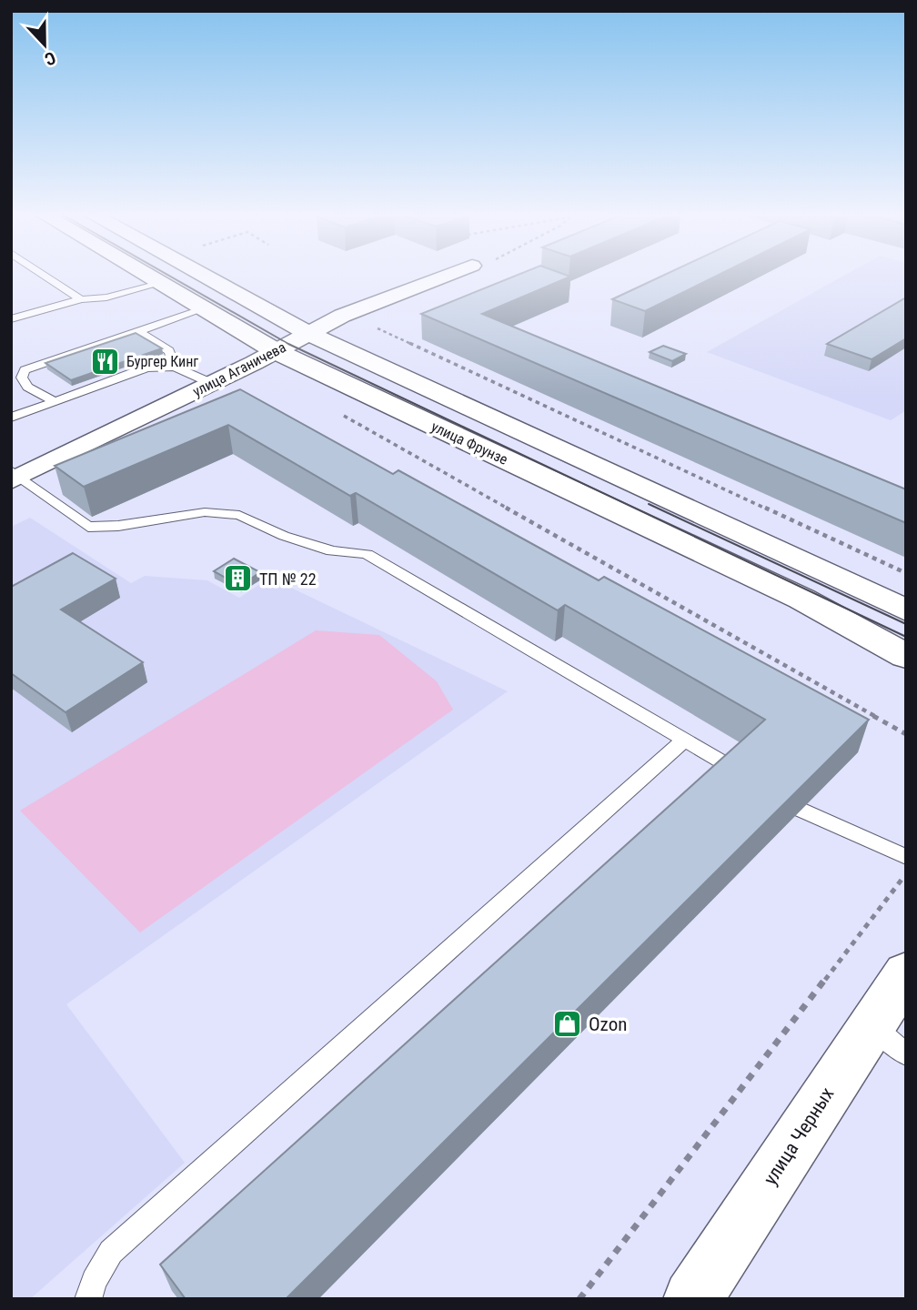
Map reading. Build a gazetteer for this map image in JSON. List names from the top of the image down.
{
  "streets": {
    "main road": ["улица Фрунзе", "улица Черных"],
    "street": ["улица Аганичева"]
  },
  "crossings": [
    ["улица Аганичева", "улица Фрунзе"]
  ],
  "places": {
    "restaurant": ["Бургер Кинг"],
    "building": ["ТП № 22"],
    "shop": ["Ozon"]
  },
  "north": "bottom"
}
